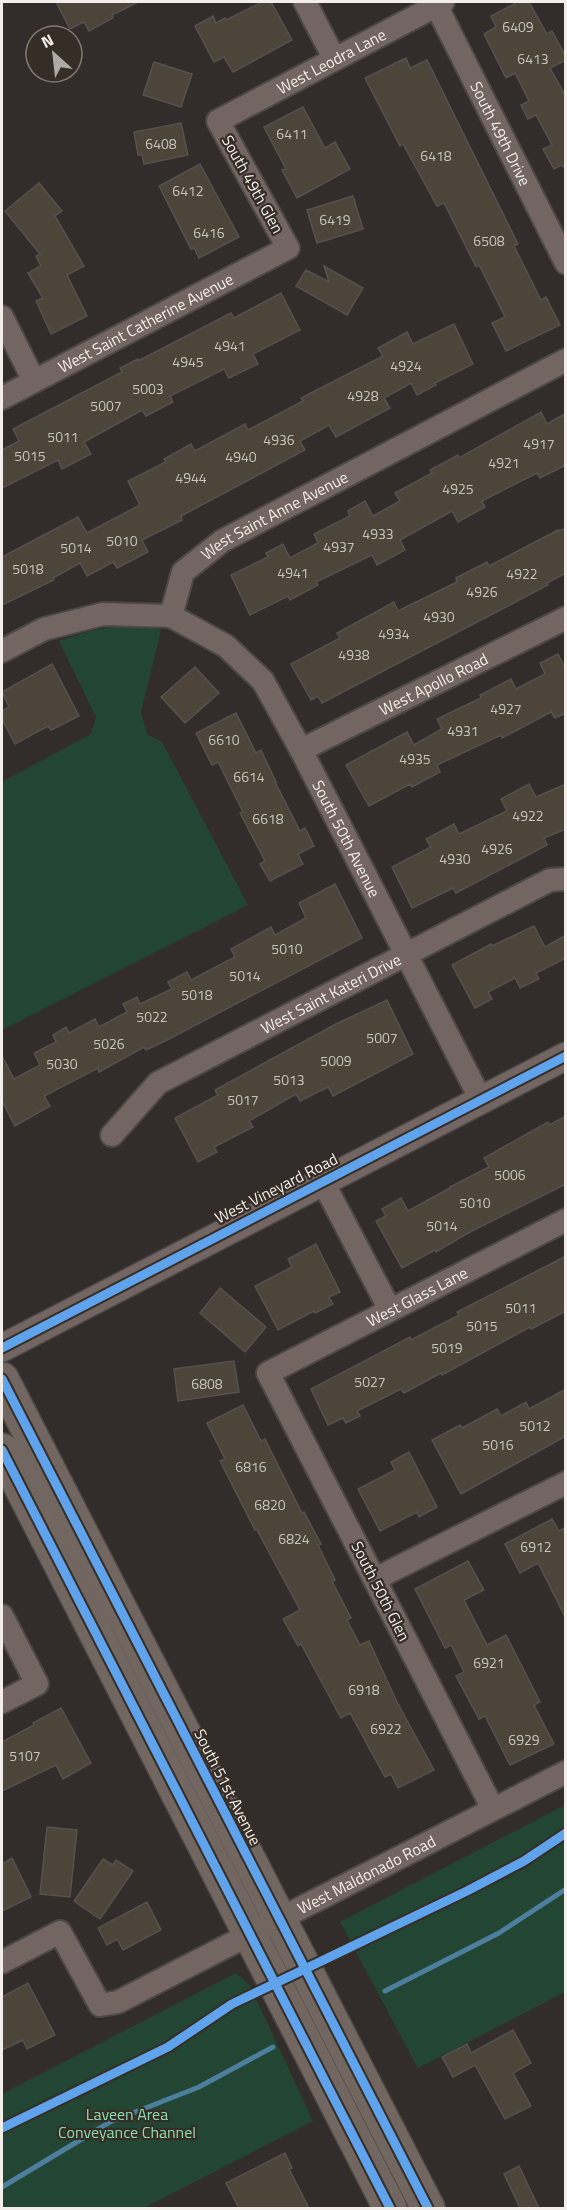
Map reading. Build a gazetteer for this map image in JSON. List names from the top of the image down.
{
  "streets": {
    "main road": ["South 51st Avenue"],
    "street": [
      "West Leodra Lane",
      "South 49th Drive",
      "South 49th Glen",
      "West Saint Catherine Avenue",
      "West Saint Anne Avenue",
      "West Apollo Road",
      "South 50th Avenue",
      "West Saint Kateri Drive",
      "West Vineyard Road",
      "West Glass Lane",
      "South 50th Glen",
      "West Maldonado Road"
    ]
  },
  "crossings": [
    ["West Leodra Lane", "South 49th Drive"],
    ["West Leodra Lane", "South 49th Glen"],
    ["South 49th Glen", "West Saint Catherine Avenue"],
    ["West Saint Anne Avenue", "South 50th Avenue"],
    ["West Apollo Road", "South 50th Avenue"],
    ["South 50th Avenue", "West Saint Kateri Drive"],
    ["South 50th Avenue", "West Vineyard Road"],
    ["West Glass Lane", "South 50th Glen"],
    ["South 50th Glen", "West Maldonado Road"],
    ["South 51st Avenue", "West Maldonado Road"]
  ],
  "parks": ["Laveen Area Conveyance Channel"],
  "house_numbers": [
    "6409",
    "6413",
    "6411",
    "6408",
    "6418",
    "6412",
    "6419",
    "6416",
    "6508",
    "4941",
    "4945",
    "4924",
    "5003",
    "4928",
    "5007",
    "5011",
    "4936",
    "4917",
    "5015",
    "4940",
    "4921",
    "4944",
    "4925",
    "4933",
    "5010",
    "4937",
    "5014",
    "5018",
    "4941",
    "4922",
    "4926",
    "4930",
    "4934",
    "4938",
    "4927",
    "4931",
    "6610",
    "4935",
    "6614",
    "4922",
    "6618",
    "4926",
    "4930",
    "5010",
    "5014",
    "5018",
    "5022",
    "5007",
    "5026",
    "5009",
    "5030",
    "5013",
    "5017",
    "5006",
    "5010",
    "5014",
    "5011",
    "5015",
    "5019",
    "5027",
    "6808",
    "5012",
    "5016",
    "6816",
    "6820",
    "6824",
    "6912",
    "6921",
    "6918",
    "6922",
    "6929",
    "5107"
  ],
  "north": "top left"
}
